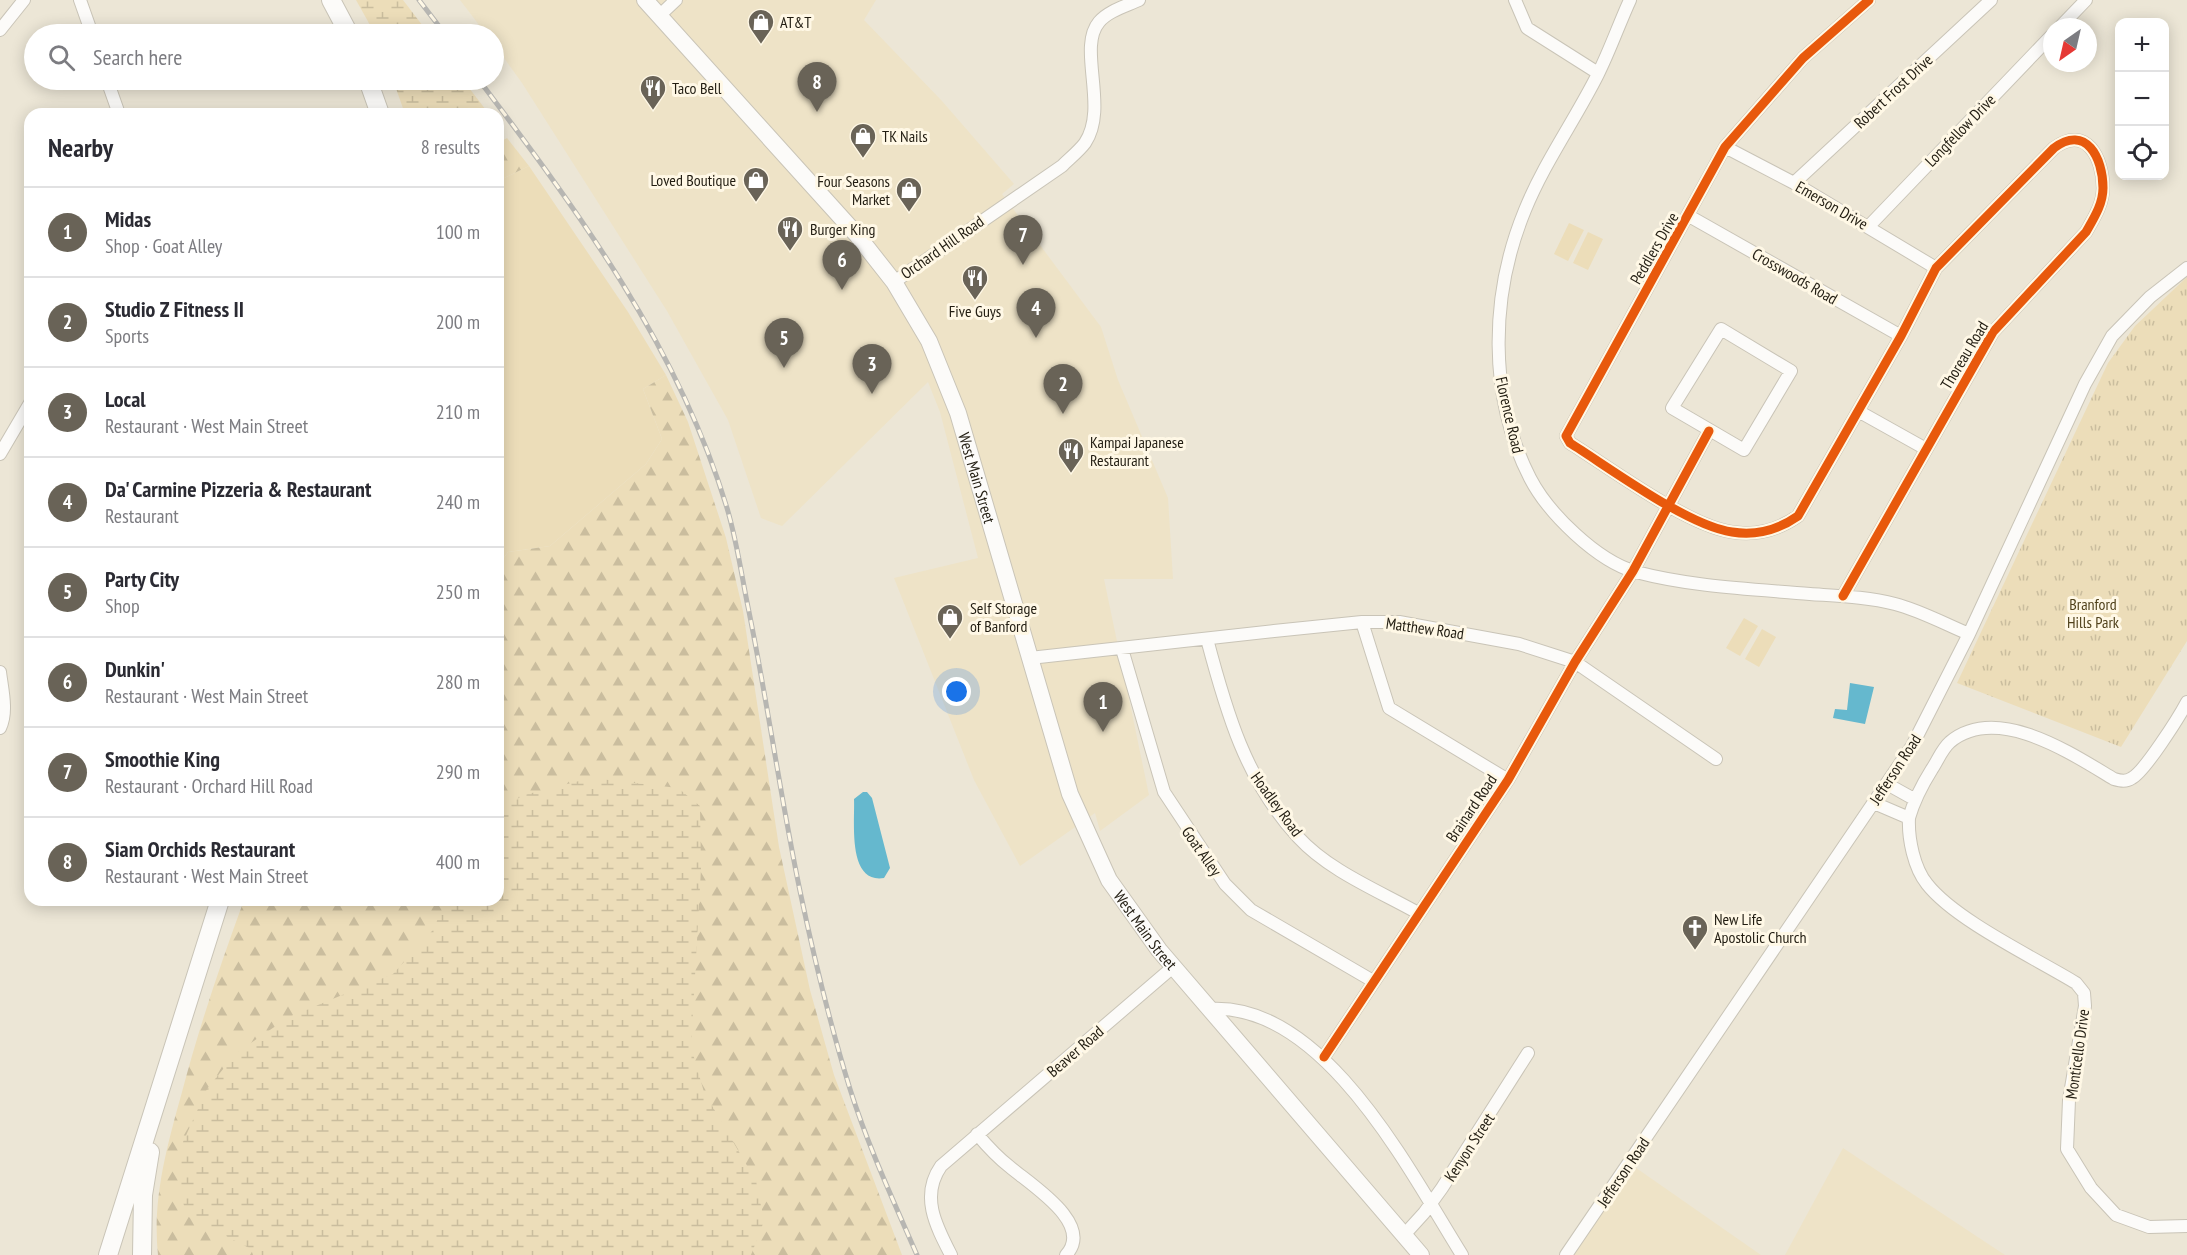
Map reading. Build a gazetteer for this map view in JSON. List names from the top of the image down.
{
  "streets": {
    "main road": ["West Main Street"],
    "street": [
      "Robert Frost Drive",
      "Longfellow Drive",
      "Emerson Drive",
      "Orchard Hill Road",
      "Peddlers Drive",
      "Crosswoods Road",
      "Thoreau Road",
      "Florence Road",
      "Matthew Road",
      "Jefferson Road",
      "Hoadley Road",
      "Brainard Road",
      "Goat Alley",
      "Beaver Road",
      "Monticello Drive",
      "Kenyon Street"
    ]
  },
  "crossings": [
    ["Robert Frost Drive", "Emerson Drive"],
    ["Longfellow Drive", "Emerson Drive"],
    ["Emerson Drive", "Peddlers Drive"],
    ["Orchard Hill Road", "West Main Street"],
    ["Peddlers Drive", "Crosswoods Road"],
    ["Peddlers Drive", "Thoreau Road"],
    ["Thoreau Road", "Florence Road"],
    ["Florence Road", "Jefferson Road"],
    ["Florence Road", "Brainard Road"],
    ["West Main Street", "Matthew Road"],
    ["West Main Street", "Beaver Road"],
    ["West Main Street", "Kenyon Street"],
    ["Matthew Road", "Hoadley Road"],
    ["Matthew Road", "Brainard Road"],
    ["Matthew Road", "Goat Alley"],
    ["Hoadley Road", "Brainard Road"],
    ["Brainard Road", "Goat Alley"]
  ],
  "parks": ["Branford Hills Park"],
  "places": {
    "shop": [
      "AT&T",
      "TK Nails",
      "Loved Boutique",
      "Four Seasons Market",
      "Self Storage of Banford"
    ],
    "restaurant": [
      "Taco Bell",
      "Burger King",
      "Five Guys",
      "Kampai Japanese Restaurant"
    ],
    "church": ["New Life Apostolic Church"]
  },
  "north": "bottom left",
  "page": {
    "map_buttons": ["+", "−"],
    "search": "Search here",
    "pins": [
      "8",
      "7",
      "6",
      "4",
      "5",
      "3",
      "2",
      "1"
    ],
    "heading": ["Nearby", "8 results"],
    "list": [
      {
        "mark": "1",
        "name": "Midas",
        "note": "Shop · Goat Alley",
        "value": "100 m"
      },
      {
        "mark": "2",
        "name": "Studio Z Fitness II",
        "note": "Sports",
        "value": "200 m"
      },
      {
        "mark": "3",
        "name": "Local",
        "note": "Restaurant · West Main Street",
        "value": "210 m"
      },
      {
        "mark": "4",
        "name": "Da' Carmine Pizzeria & Restaurant",
        "note": "Restaurant",
        "value": "240 m"
      },
      {
        "mark": "5",
        "name": "Party City",
        "note": "Shop",
        "value": "250 m"
      },
      {
        "mark": "6",
        "name": "Dunkin'",
        "note": "Restaurant · West Main Street",
        "value": "280 m"
      },
      {
        "mark": "7",
        "name": "Smoothie King",
        "note": "Restaurant · Orchard Hill Road",
        "value": "290 m"
      },
      {
        "mark": "8",
        "name": "Siam Orchids Restaurant",
        "note": "Restaurant · West Main Street",
        "value": "400 m"
      }
    ]
  }
}
